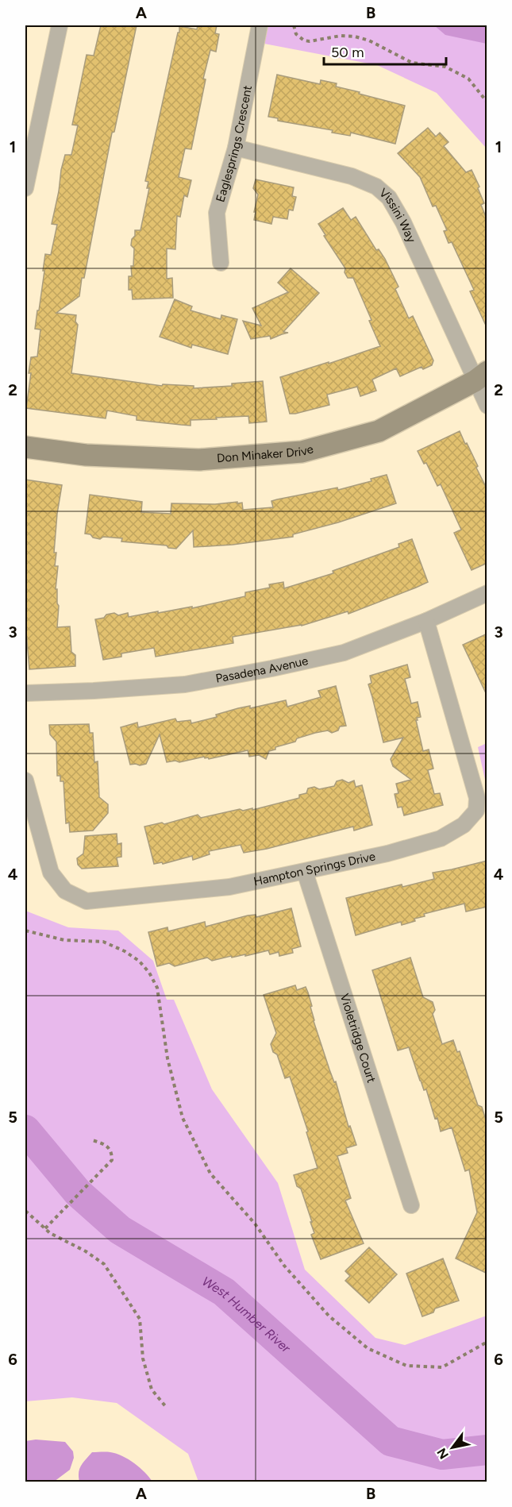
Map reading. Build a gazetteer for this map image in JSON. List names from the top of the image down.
{
  "streets": {
    "street": [
      "Eaglesprings Crescent",
      "Vissini Way",
      "Don Minaker Drive",
      "Pasadena Avenue",
      "Hampton Springs Drive",
      "Violetridge Court"
    ]
  },
  "crossings": [
    ["Eaglesprings Crescent", "Vissini Way"],
    ["Vissini Way", "Don Minaker Drive"],
    ["Pasadena Avenue", "Hampton Springs Drive"],
    ["Hampton Springs Drive", "Violetridge Court"]
  ],
  "water": ["West Humber River"],
  "scale_bar": "50 m",
  "north": "bottom left",
  "grid": {
    "columns": ["A", "B"],
    "rows": [
      "1",
      "2",
      "3",
      "4",
      "5",
      "6"
    ]
  }
}
